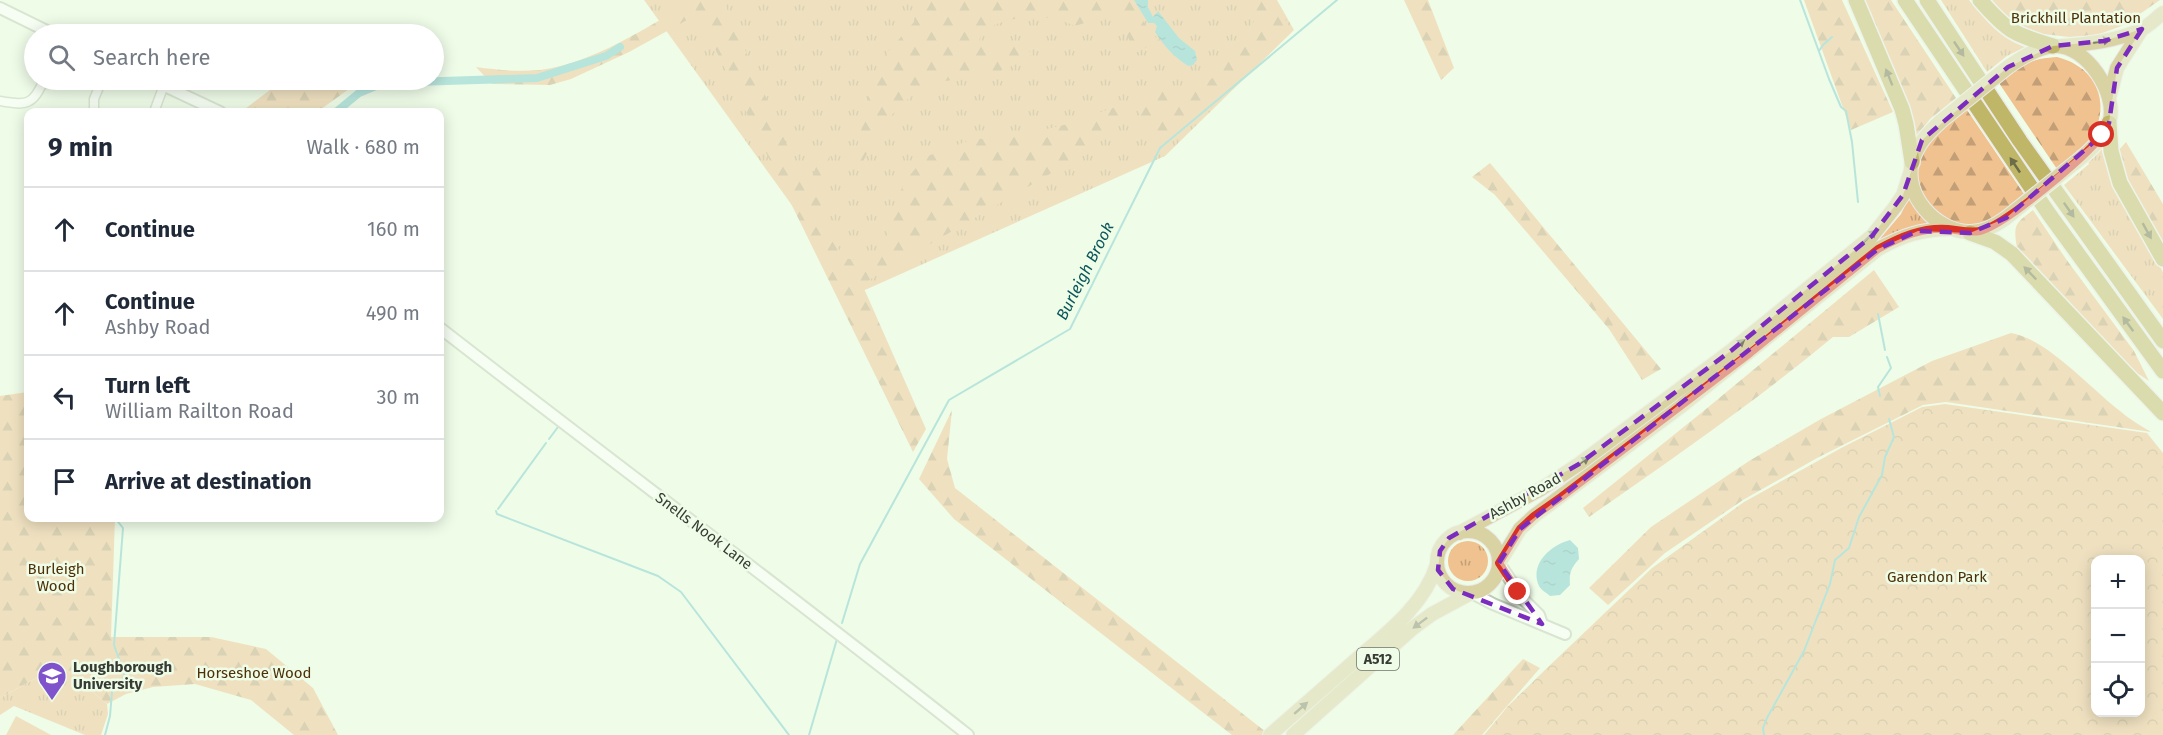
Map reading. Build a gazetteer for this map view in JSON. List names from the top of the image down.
{
  "streets": {
    "main road": ["Ashby Road", "A512"],
    "street": ["Snells Nook Lane"]
  },
  "crossings": [
    ["Ashby Road", "A512"]
  ],
  "water": ["Burleigh Brook"],
  "parks": [
    "Brickhill Plantation",
    "Burleigh Wood",
    "Garendon Park",
    "Horseshoe Wood"
  ],
  "places": {
    "school or university": ["Loughborough University"]
  },
  "page": {
    "search": "Search here",
    "heading": ["9 min", "Walk · 680 m"],
    "list": [
      ["Continue", "160 m"],
      ["Continue", "Ashby Road", "490 m"],
      ["Turn left", "William Railton Road", "30 m"],
      "Arrive at destination"
    ],
    "map_buttons": ["+", "−"]
  }
}
